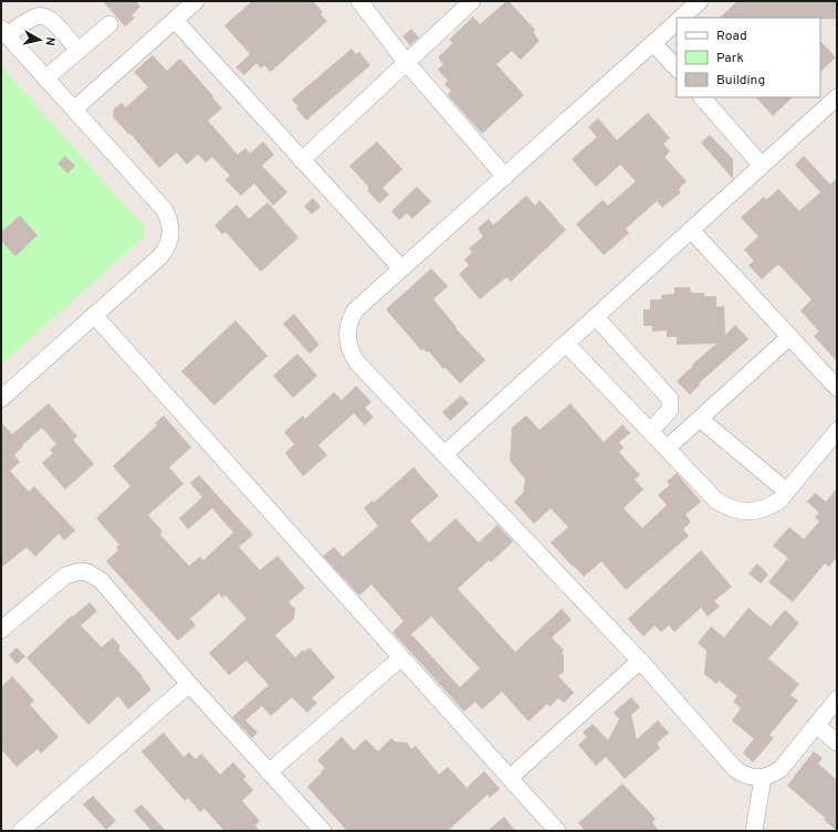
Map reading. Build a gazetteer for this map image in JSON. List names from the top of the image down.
{
  "legend": ["Road", "Park", "Building"],
  "north": "right"
}
